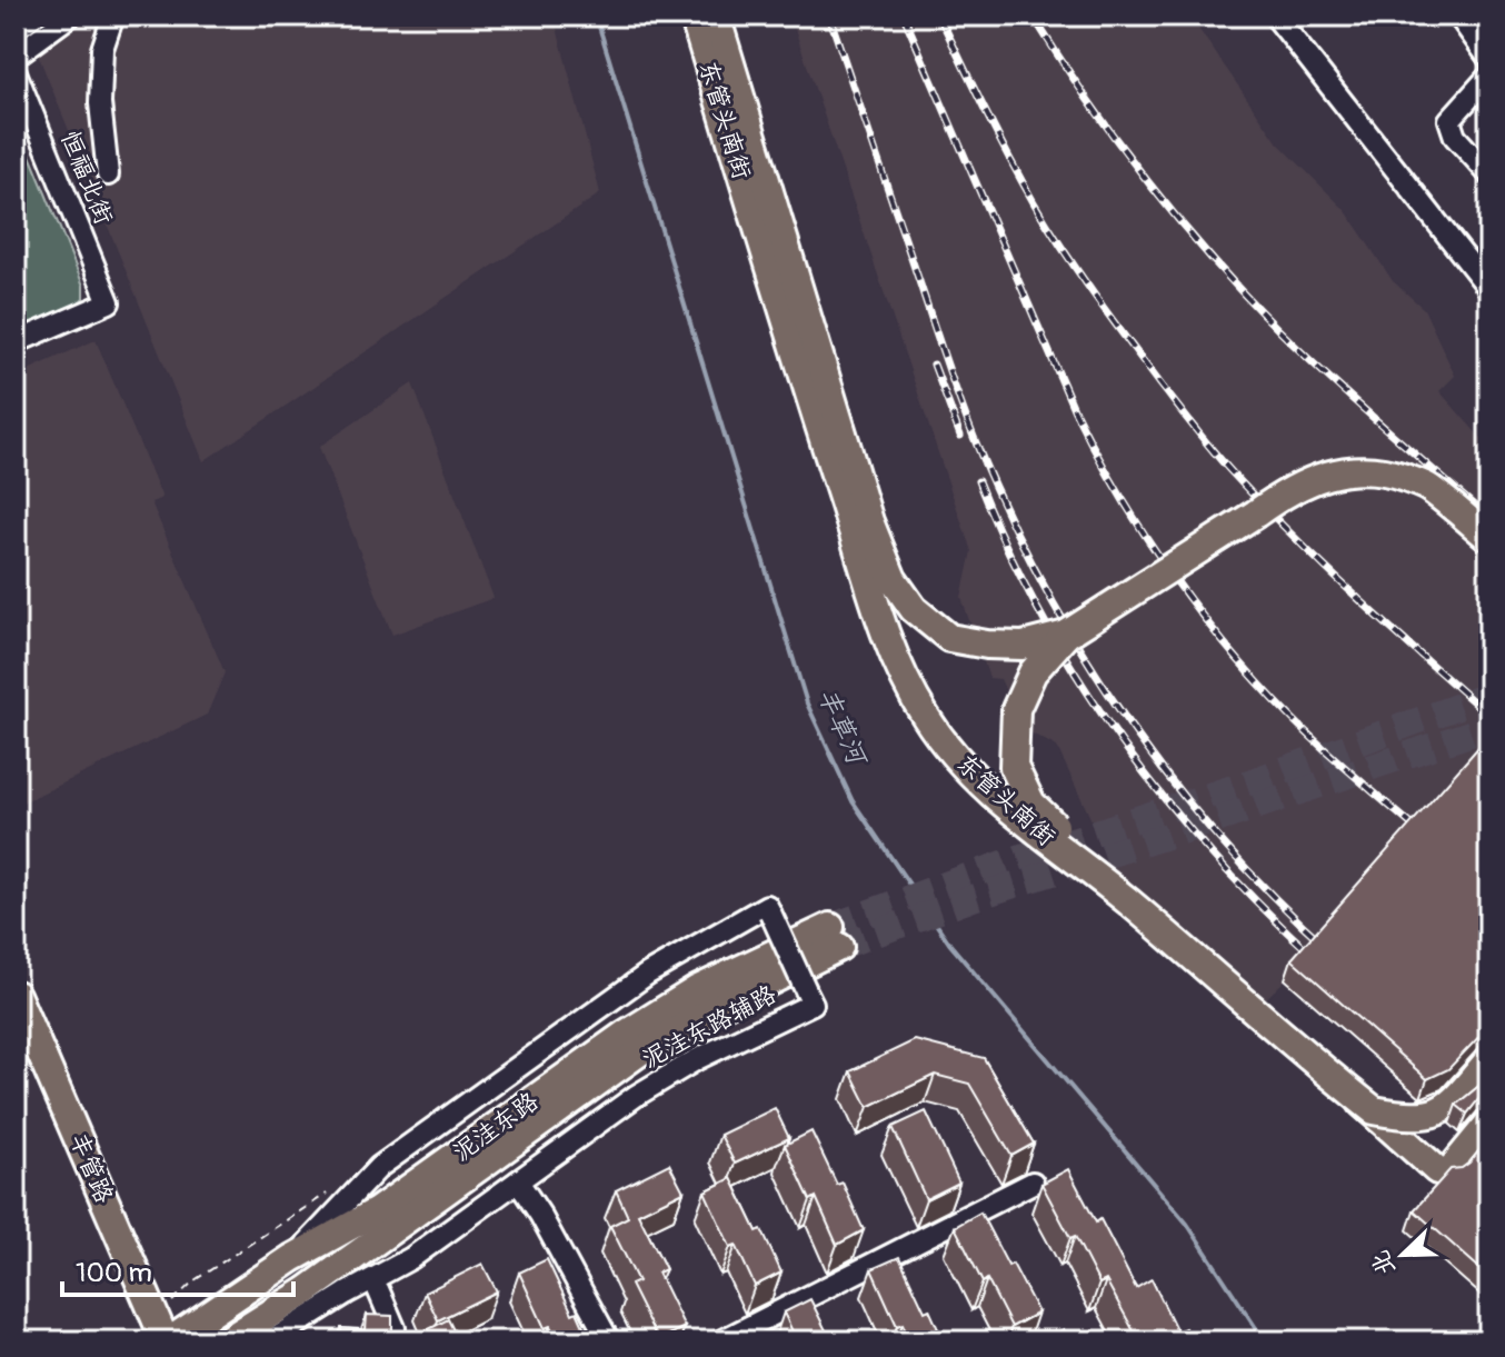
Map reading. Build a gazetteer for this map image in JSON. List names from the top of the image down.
{
  "streets": {
    "main road": ["东管头南街", "泥洼东路", "丰管路"],
    "street": ["恒福北街", "泥洼东路辅路"]
  },
  "crossings": [
    ["泥洼东路辅路", "泥洼东路"],
    ["泥洼东路", "丰管路"]
  ],
  "water": ["丰草河"],
  "scale_bar": "100 m",
  "north": "bottom left"
}
